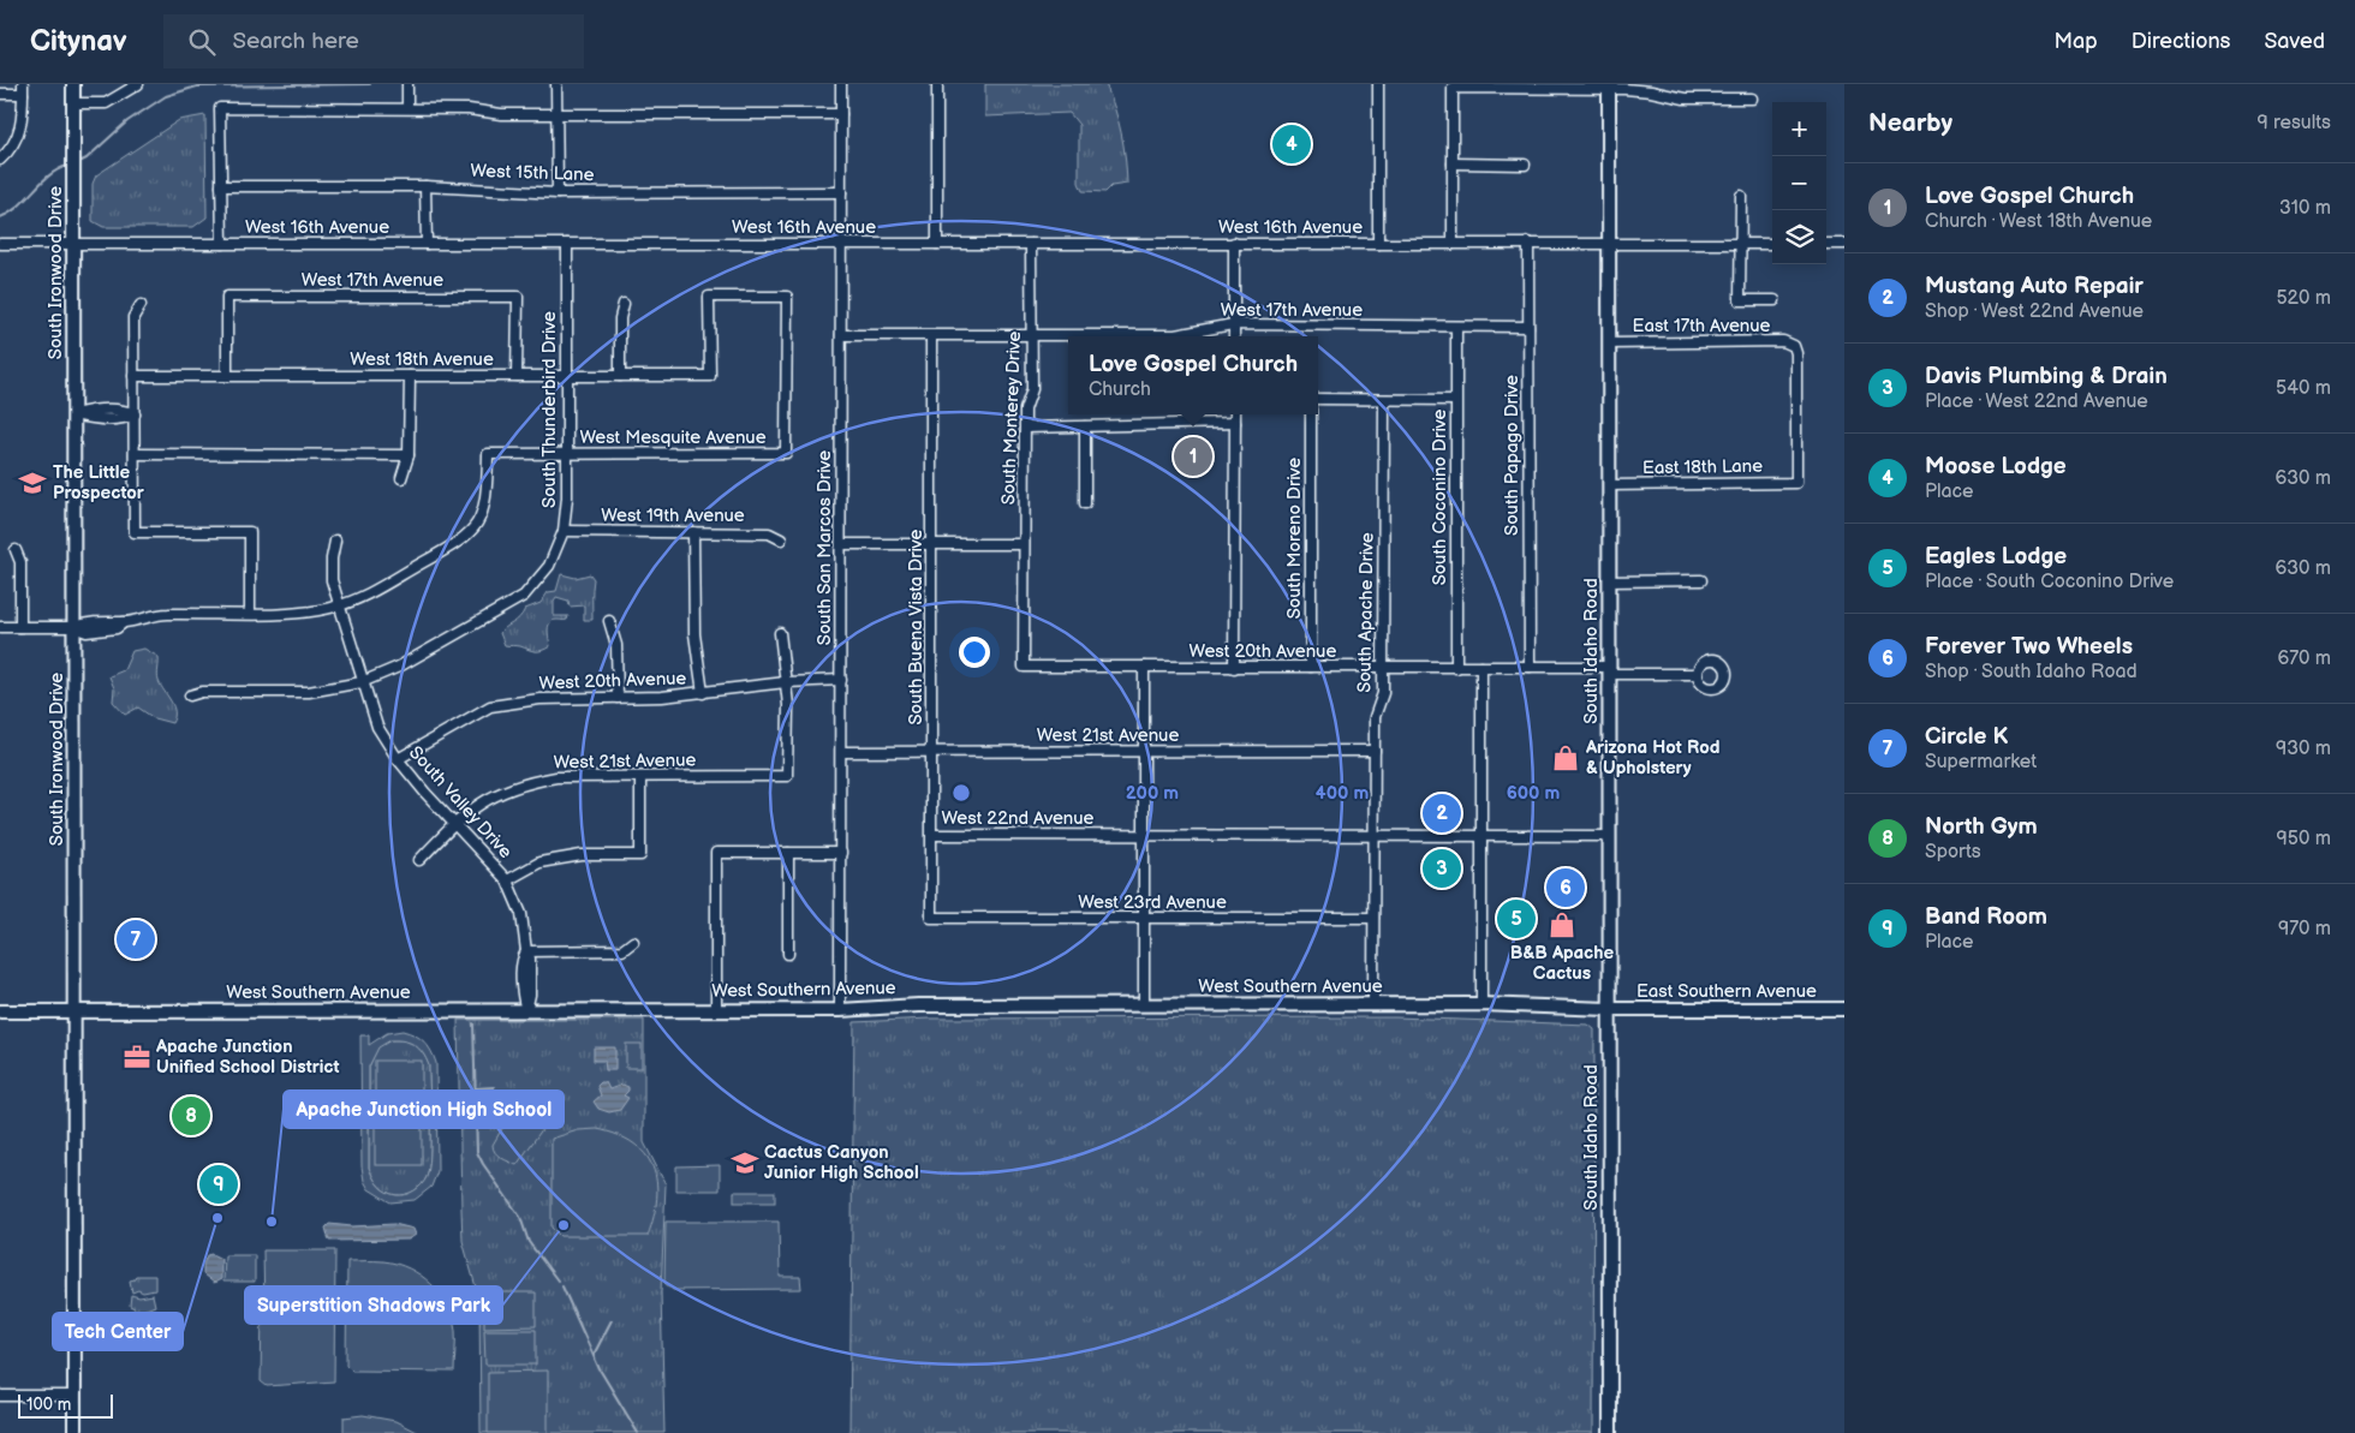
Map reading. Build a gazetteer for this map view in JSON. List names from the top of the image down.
{
  "streets": {
    "main road": [
      "South Ironwood Drive",
      "South Idaho Road",
      "West Southern Avenue",
      "East Southern Avenue"
    ],
    "street": [
      "West 15th Lane",
      "West 16th Avenue",
      "West 17th Avenue",
      "East 17th Avenue",
      "West 18th Avenue",
      "South Thunderbird Drive",
      "South Monterey Drive",
      "West Mesquite Avenue",
      "South Papago Drive",
      "East 18th Lane",
      "South Coconino Drive",
      "West 19th Avenue",
      "South Moreno Drive",
      "South San Marcos Drive",
      "South Apache Drive",
      "South Buena Vista Drive",
      "West 20th Avenue",
      "West 21st Avenue",
      "South Valley Drive",
      "West 22nd Avenue",
      "West 23rd Avenue"
    ]
  },
  "crossings": [
    ["West 15th Lane", "South San Marcos Drive"],
    ["West 16th Avenue", "South Ironwood Drive"],
    ["West 16th Avenue", "South Thunderbird Drive"],
    ["West 16th Avenue", "South Monterey Drive"],
    ["West 16th Avenue", "South Papago Drive"],
    ["West 16th Avenue", "South San Marcos Drive"],
    ["West 16th Avenue", "South Idaho Road"],
    ["South Ironwood Drive", "West Southern Avenue"],
    ["West 17th Avenue", "West 18th Avenue"],
    ["West 17th Avenue", "South Monterey Drive"],
    ["West 17th Avenue", "South Papago Drive"],
    ["West 17th Avenue", "South Coconino Drive"],
    ["West 17th Avenue", "South San Marcos Drive"],
    ["West 17th Avenue", "South Buena Vista Drive"],
    ["East 17th Avenue", "East 18th Lane"],
    ["East 17th Avenue", "South Idaho Road"],
    ["West 18th Avenue", "South Thunderbird Drive"],
    ["West 18th Avenue", "West Mesquite Avenue"],
    ["South Thunderbird Drive", "West Mesquite Avenue"],
    ["South Thunderbird Drive", "West 19th Avenue"],
    ["South Thunderbird Drive", "South Valley Drive"],
    ["South Monterey Drive", "West 20th Avenue"],
    ["West Mesquite Avenue", "South Valley Drive"],
    ["South Papago Drive", "West 20th Avenue"],
    ["East 18th Lane", "South Idaho Road"],
    ["South Coconino Drive", "West 20th Avenue"],
    ["South Moreno Drive", "West 20th Avenue"],
    ["South San Marcos Drive", "West 20th Avenue"],
    ["South San Marcos Drive", "West 21st Avenue"],
    ["South San Marcos Drive", "West Southern Avenue"],
    ["South Apache Drive", "West 20th Avenue"],
    ["South Apache Drive", "West 21st Avenue"],
    ["South Apache Drive", "West 22nd Avenue"],
    ["South Apache Drive", "West 23rd Avenue"],
    ["South Apache Drive", "West Southern Avenue"],
    ["South Buena Vista Drive", "West 21st Avenue"],
    ["South Buena Vista Drive", "West 22nd Avenue"],
    ["South Buena Vista Drive", "West 23rd Avenue"],
    ["West 20th Avenue", "South Idaho Road"],
    ["West 20th Avenue", "West 21st Avenue"],
    ["West 20th Avenue", "South Valley Drive"],
    ["South Idaho Road", "West 22nd Avenue"],
    ["South Idaho Road", "West Southern Avenue"],
    ["South Idaho Road", "East Southern Avenue"],
    ["West 21st Avenue", "South Valley Drive"],
    ["South Valley Drive", "West Southern Avenue"],
    ["West Southern Avenue", "East Southern Avenue"]
  ],
  "places": {
    "school or university": ["The Little Prospector", "Cactus Canyon Junior High School"],
    "shop": ["Arizona Hot Rod & Upholstery", "B&B Apache Cactus"],
    "office": ["Apache Junction Unified School District"],
    "other": ["Tech Center", "Apache Junction High School", "Superstition Shadows Park"]
  },
  "scale_bar": "100 m",
  "page": {
    "header": "Citynav",
    "search": "Search here",
    "nav": ["Map", "Directions", "Saved"],
    "heading": ["Nearby", "9 results"],
    "map_buttons": ["+", "−"],
    "pins": [
      "4",
      "1",
      "2",
      "3",
      "6",
      "5",
      "7",
      "8",
      "9"
    ],
    "list": [
      {
        "mark": "1",
        "name": "Love Gospel Church",
        "note": "Church · West 18th Avenue",
        "value": "310 m"
      },
      {
        "mark": "2",
        "name": "Mustang Auto Repair",
        "note": "Shop · West 22nd Avenue",
        "value": "520 m"
      },
      {
        "mark": "3",
        "name": "Davis Plumbing & Drain",
        "note": "Place · West 22nd Avenue",
        "value": "540 m"
      },
      {
        "mark": "4",
        "name": "Moose Lodge",
        "note": "Place",
        "value": "630 m"
      },
      {
        "mark": "5",
        "name": "Eagles Lodge",
        "note": "Place · South Coconino Drive",
        "value": "630 m"
      },
      {
        "mark": "6",
        "name": "Forever Two Wheels",
        "note": "Shop · South Idaho Road",
        "value": "670 m"
      },
      {
        "mark": "7",
        "name": "Circle K",
        "note": "Supermarket",
        "value": "930 m"
      },
      {
        "mark": "8",
        "name": "North Gym",
        "note": "Sports",
        "value": "950 m"
      },
      {
        "mark": "9",
        "name": "Band Room",
        "note": "Place",
        "value": "970 m"
      }
    ],
    "popup": ["Love Gospel Church", "Church"],
    "scale": "100 m"
  },
  "rings": ["200 m", "400 m", "600 m"]
}
